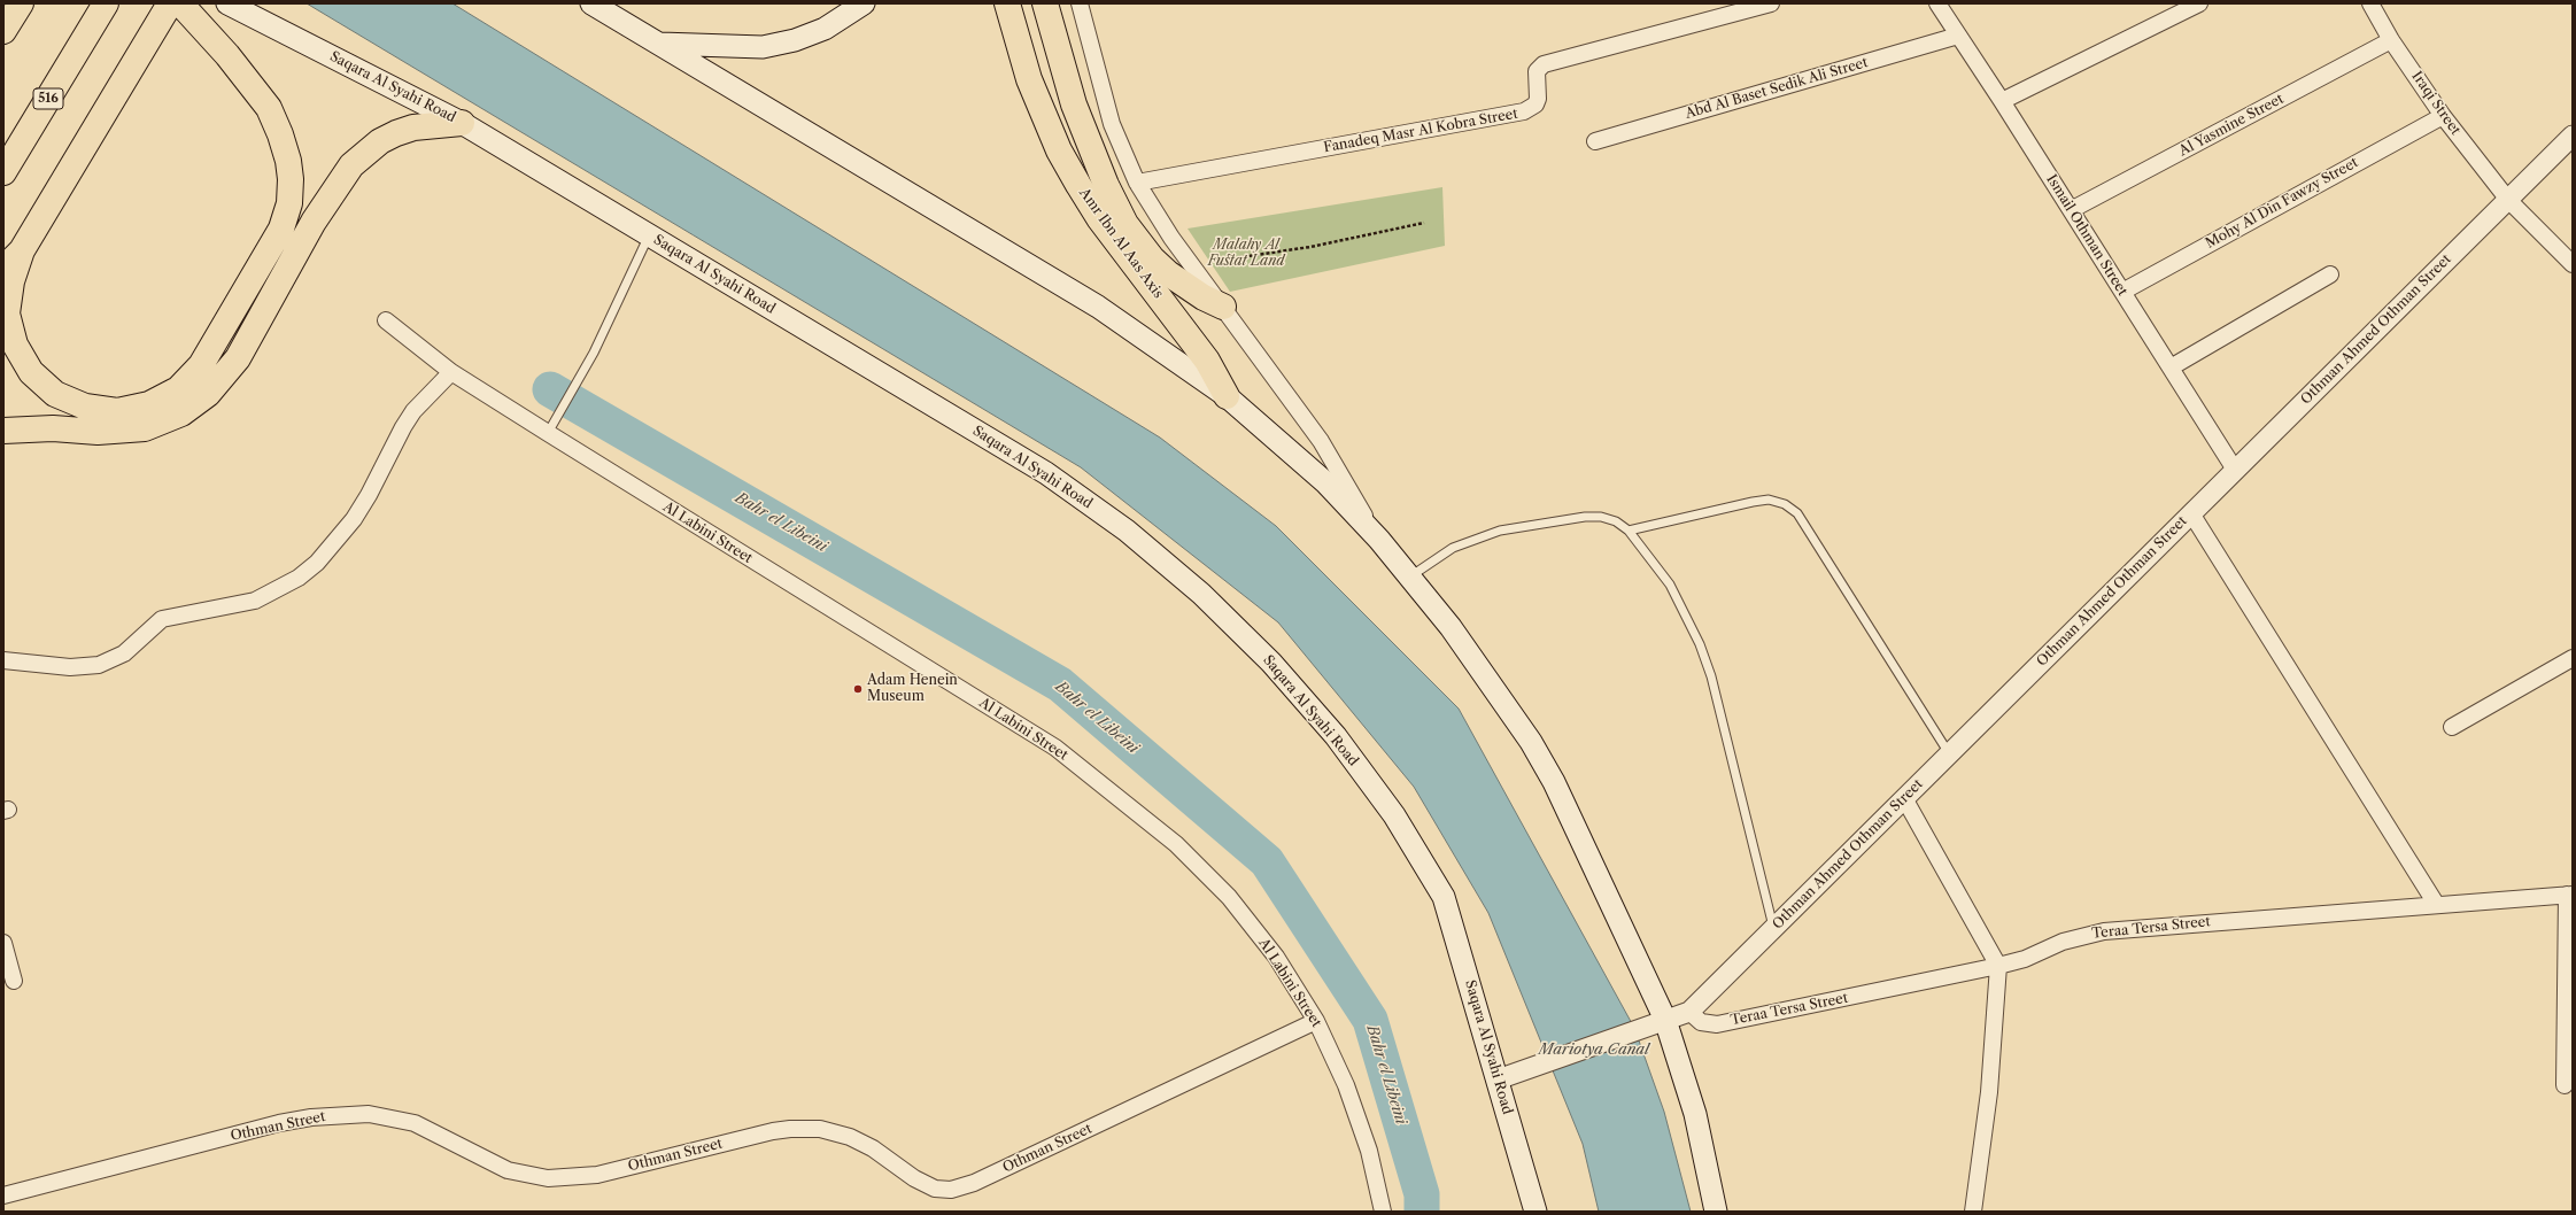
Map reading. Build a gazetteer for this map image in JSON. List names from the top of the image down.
{
  "streets": {
    "main road": ["Saqara Al Syahi Road", "516", "Amr Ibn Al Aas Axis"],
    "street": [
      "Abd Al Baset Sedik Ali Street",
      "Iraqi Street",
      "Al Yasmine Street",
      "Fanadeq Masr Al Kobra Street",
      "Mohy Al Din Fawzy Street",
      "Ismail Othman Street",
      "Othman Ahmed Othman Street",
      "Al Labini Street",
      "Teraa Tersa Street",
      "Othman Street"
    ]
  },
  "crossings": [
    ["Saqara Al Syahi Road", "Othman Ahmed Othman Street"],
    ["Abd Al Baset Sedik Ali Street", "Ismail Othman Street"],
    ["Iraqi Street", "Al Yasmine Street"],
    ["Iraqi Street", "Mohy Al Din Fawzy Street"],
    ["Iraqi Street", "Othman Ahmed Othman Street"],
    ["Al Yasmine Street", "Ismail Othman Street"],
    ["Mohy Al Din Fawzy Street", "Ismail Othman Street"],
    ["Ismail Othman Street", "Othman Ahmed Othman Street"],
    ["Othman Ahmed Othman Street", "Teraa Tersa Street"],
    ["Al Labini Street", "Othman Street"]
  ],
  "water": ["Bahr el Libeini", "Mariotya Canal"],
  "parks": ["Malahy Al Fustat Land"],
  "places": ["Adam Henein Museum"]
}
